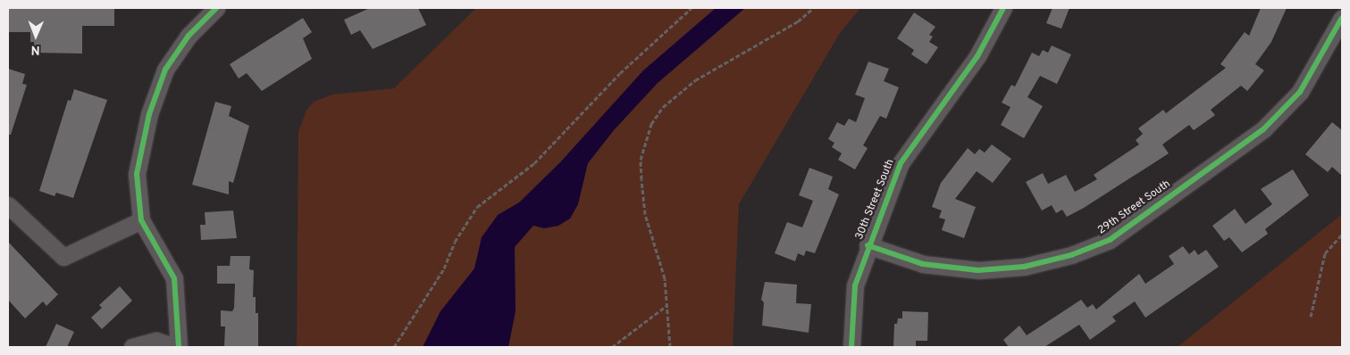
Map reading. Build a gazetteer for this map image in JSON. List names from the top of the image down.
{
  "streets": {
    "street": ["30th Street South", "29th Street South"]
  },
  "crossings": [
    ["30th Street South", "29th Street South"]
  ],
  "north": "bottom"
}
